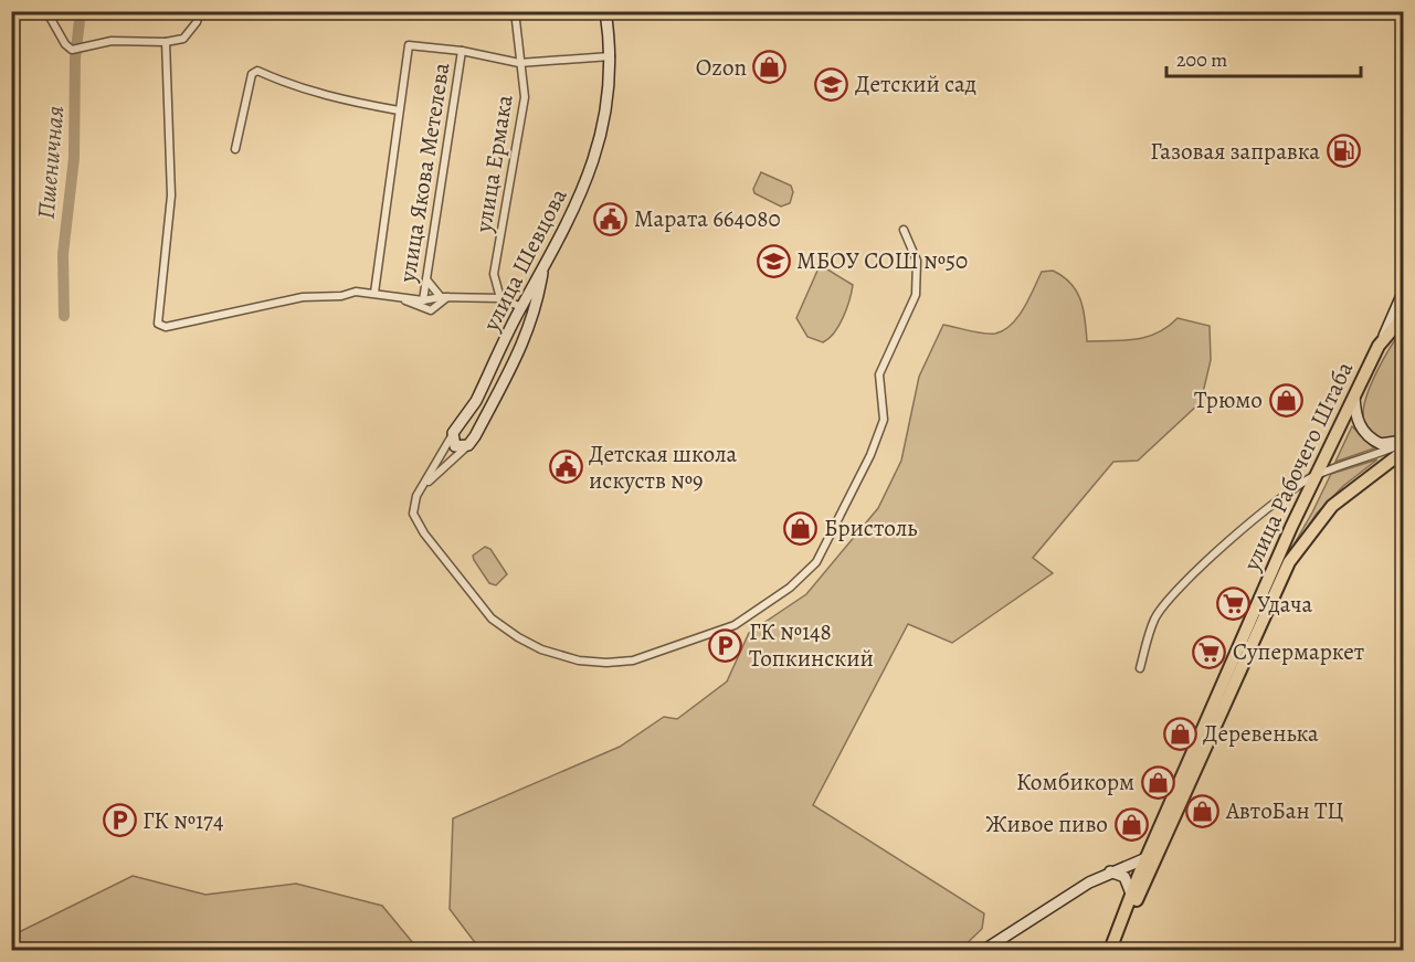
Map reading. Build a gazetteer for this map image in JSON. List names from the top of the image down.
{
  "streets": {
    "main road": ["улица Шевцова", "улица Рабочего Штаба"],
    "street": ["улица Ермака", "улица Якова Метелева"]
  },
  "water": ["Пшеничная"],
  "places": {
    "shop": [
      "Ozon",
      "Трюмо",
      "Бристоль",
      "Деревенька",
      "Комбикорм",
      "АвтоБан ТЦ",
      "Живое пиво"
    ],
    "school or university": ["Детский сад", "МБОУ СОШ №50"],
    "fuel station": ["Газовая заправка"],
    "public building": ["Марата 664080", "Детская школа искуств №9"],
    "supermarket": ["Удача", "Супермаркет"],
    "parking": ["ГК №148 Топкинский", "ГК №174"]
  },
  "scale_bar": "200 m"
}
